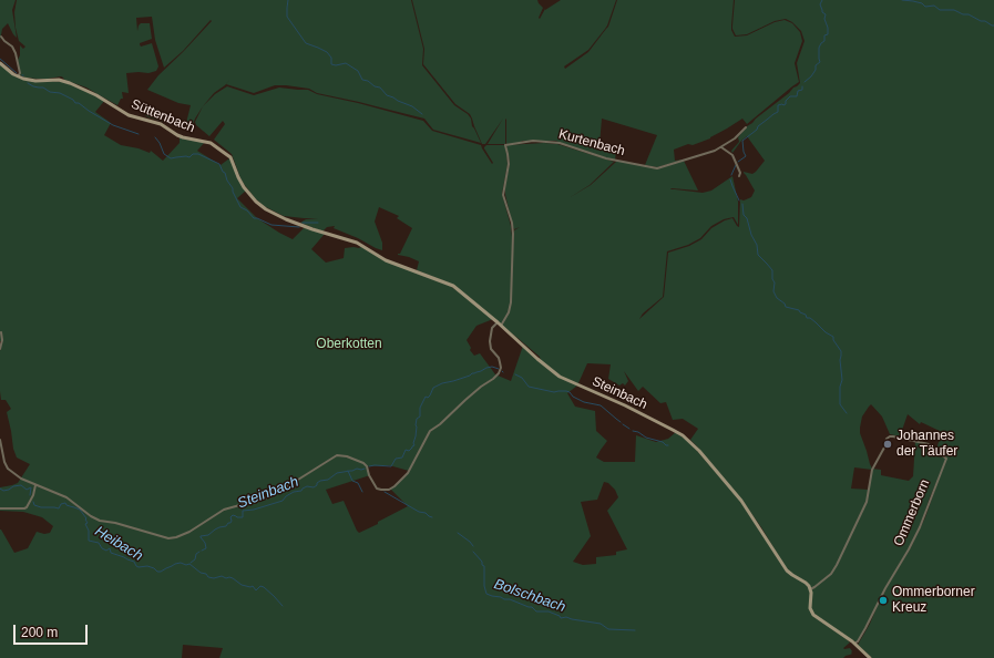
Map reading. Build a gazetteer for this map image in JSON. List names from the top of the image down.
{
  "streets": {
    "street": [
      "Süttenbach",
      "Kurtenbach",
      "Steinbach",
      "Ommerborn"
    ]
  },
  "crossings": [
    ["Süttenbach", "Steinbach"],
    ["Kurtenbach", "Steinbach"],
    ["Steinbach", "Ommerborn"]
  ],
  "water": ["Steinbach", "Heibach", "Bolschbach"],
  "parks": ["Oberkotten"],
  "places": ["Johannes der Täufer", "Ommerborner Kreuz"],
  "scale_bar": "200 m"
}
